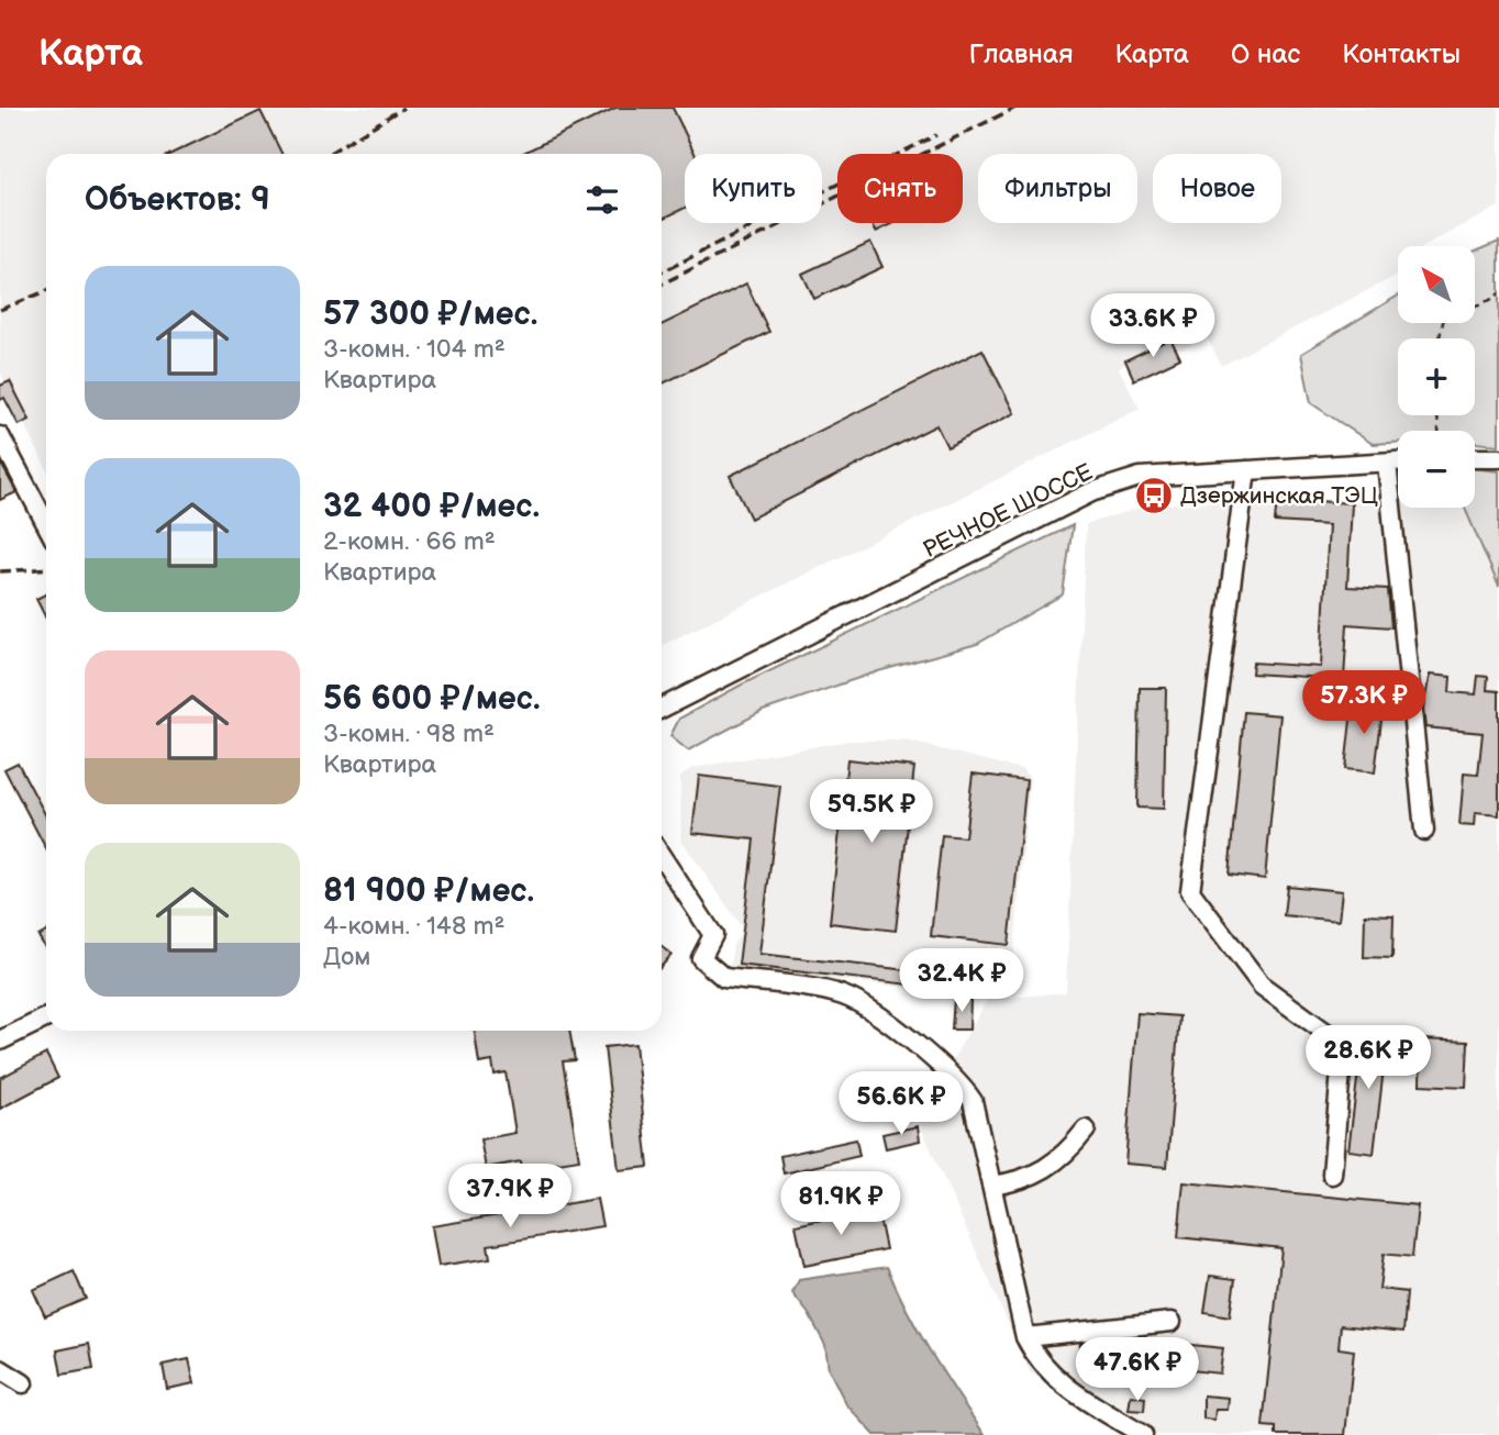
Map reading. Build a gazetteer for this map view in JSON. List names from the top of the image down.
{
  "streets": {
    "street": ["РЕЧНОЕ ШОССЕ"]
  },
  "places": {
    "bus stop": ["Дзержинская ТЭЦ"]
  },
  "north": "top left",
  "page": {
    "header": "Карта",
    "nav": [
      "Главная",
      "Карта",
      "О нас",
      "Контакты"
    ],
    "chip": [
      "Купить",
      "Снять",
      "Фильтры",
      "Новое"
    ],
    "heading": "Объектов: 9",
    "map_buttons": ["+", "−"],
    "list": [
      {
        "name": "57 300 ₽/мес.",
        "note": "3-комн. · 104 m² · Квартира"
      },
      {
        "name": "32 400 ₽/мес.",
        "note": "2-комн. · 66 m² · Квартира"
      },
      {
        "name": "56 600 ₽/мес.",
        "note": "3-комн. · 98 m² · Квартира"
      },
      {
        "name": "81 900 ₽/мес.",
        "note": "4-комн. · 148 m² · Дом"
      }
    ],
    "price": [
      "33.6K ₽",
      "57.3K ₽",
      "59.5K ₽",
      "32.4K ₽",
      "28.6K ₽",
      "56.6K ₽",
      "37.9K ₽",
      "81.9K ₽",
      "47.6K ₽"
    ]
  }
}
